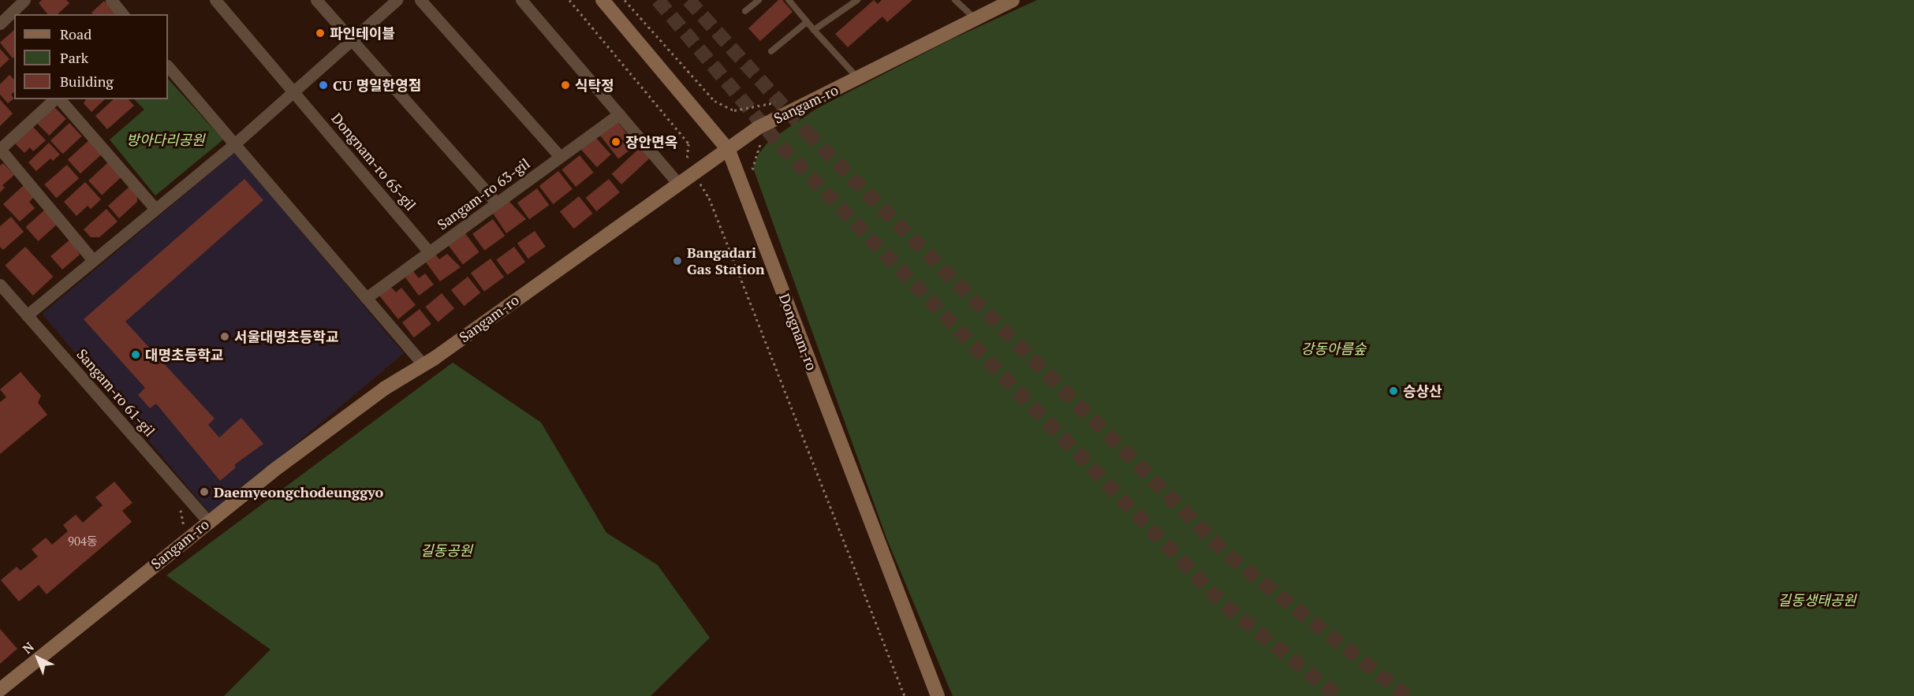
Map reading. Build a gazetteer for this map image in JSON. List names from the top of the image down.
{
  "streets": {
    "main road": ["Sangam-ro", "Dongnam-ro"],
    "street": ["Dongnam-ro 65-gil", "Sangam-ro 63-gil", "Sangam-ro 61-gil"]
  },
  "crossings": [
    ["Sangam-ro", "Dongnam-ro"],
    ["Sangam-ro", "Sangam-ro 61-gil"],
    ["Dongnam-ro 65-gil", "Sangam-ro 63-gil"]
  ],
  "parks": [
    "방아다리공원",
    "강동아름숲",
    "길동공원",
    "길동생태공원"
  ],
  "places": [
    "파인테이블",
    "CU 명일한영점",
    "식탁정",
    "장안면옥",
    "Bangadari Gas Station",
    "서울대명초등학교",
    "대명초등학교",
    "승상산",
    "Daemyeongchodeunggyo"
  ],
  "house_numbers": ["904동"],
  "legend": ["Road", "Park", "Building"],
  "north": "top left"
}
